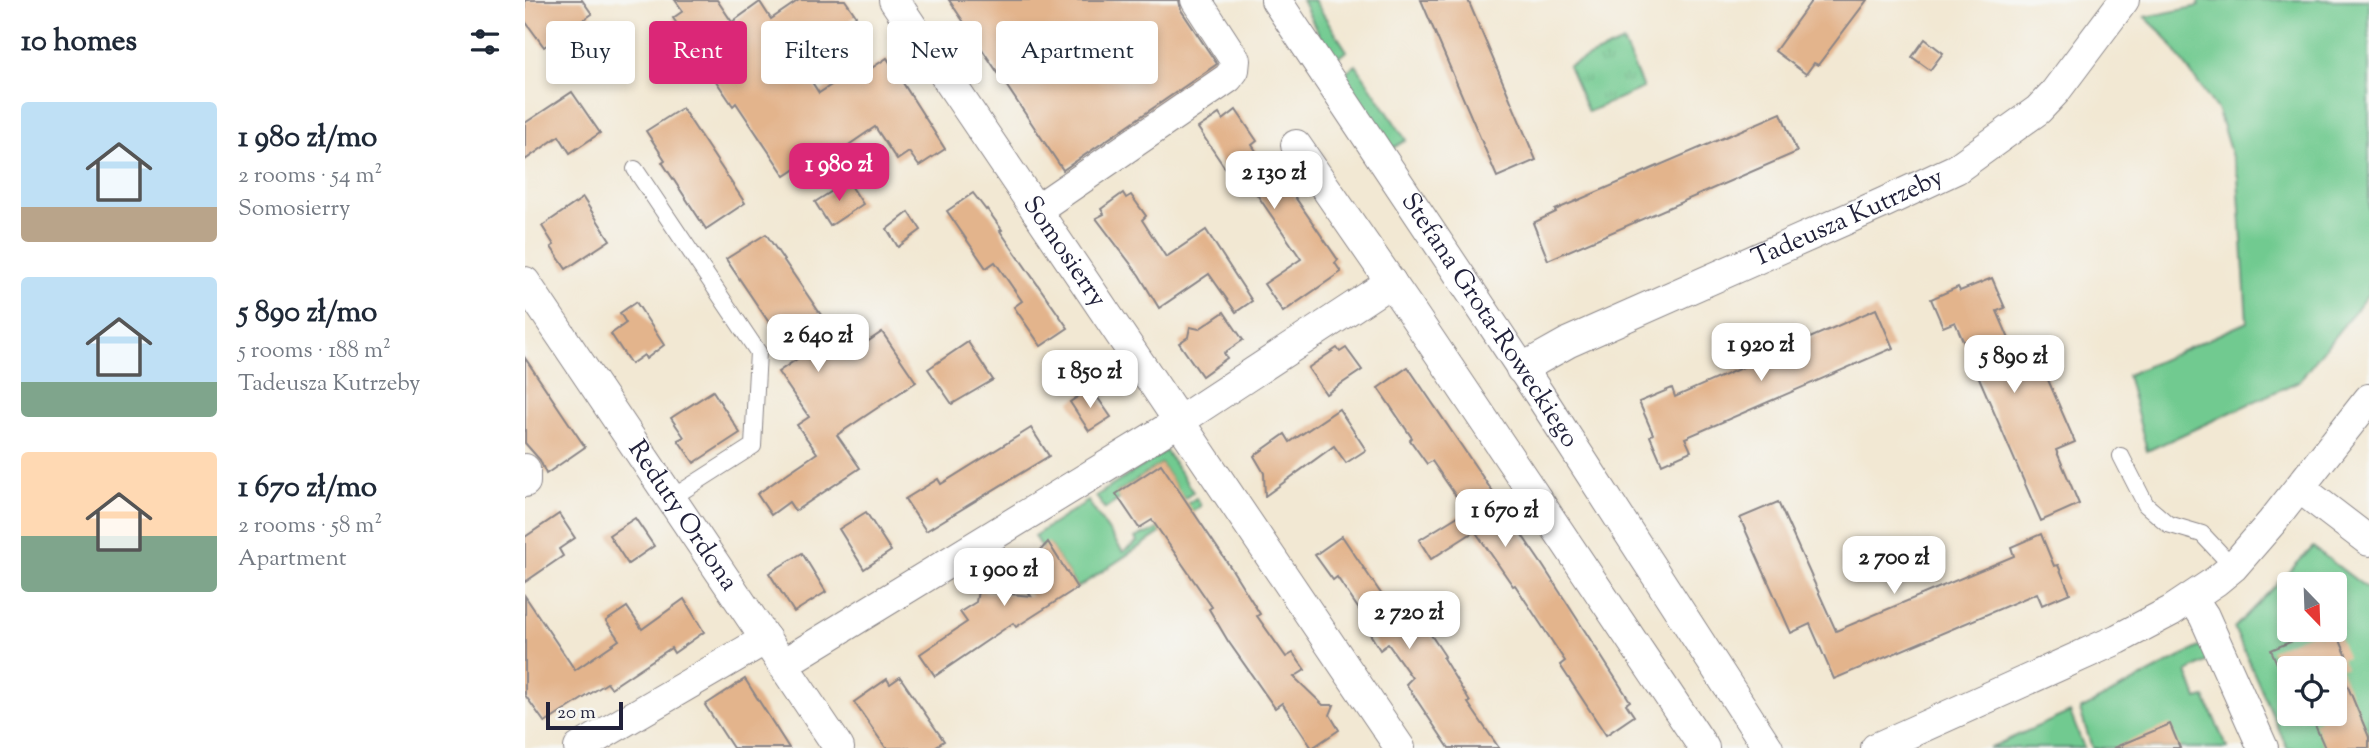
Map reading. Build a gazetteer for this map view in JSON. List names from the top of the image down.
{
  "streets": {
    "street": [
      "Tadeusza Kutrzeby",
      "Somosierry",
      "Stefana Grota-Roweckiego",
      "Reduty Ordona"
    ]
  },
  "crossings": [
    ["Tadeusza Kutrzeby", "Stefana Grota-Roweckiego"]
  ],
  "scale_bar": "20 m",
  "north": "bottom right",
  "page": {
    "heading": "10 homes",
    "chip": [
      "Buy",
      "Rent",
      "Filters",
      "New",
      "Apartment"
    ],
    "list": [
      {
        "name": "1 980 zł/mo",
        "note": "2 rooms · 54 m² · Somosierry"
      },
      {
        "name": "5 890 zł/mo",
        "note": "5 rooms · 188 m² · Tadeusza Kutrzeby"
      },
      {
        "name": "1 670 zł/mo",
        "note": "2 rooms · 58 m² · Apartment"
      }
    ],
    "price": [
      "1 980 zł",
      "2 130 zł",
      "2 640 zł",
      "1 920 zł",
      "5 890 zł",
      "1 850 zł",
      "1 670 zł",
      "2 700 zł",
      "1 900 zł",
      "2 720 zł"
    ],
    "scale": "20 m"
  }
}
